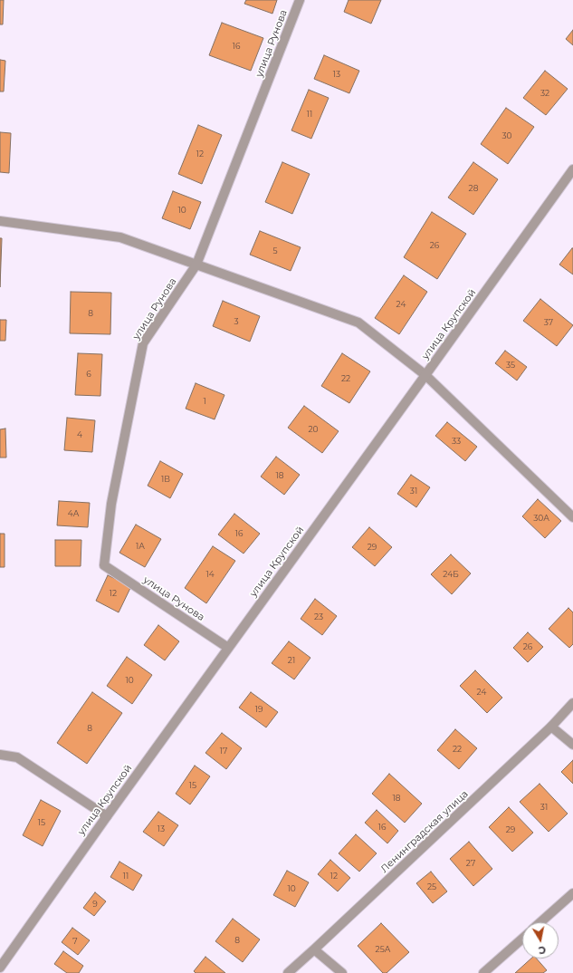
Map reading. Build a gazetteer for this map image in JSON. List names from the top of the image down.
{
  "streets": {
    "street": ["улица Рунова", "улица Крупской", "Ленинградская улица"]
  },
  "crossings": [
    ["улица Рунова", "улица Крупской"]
  ],
  "house_numbers": [
    "16",
    "13",
    "32",
    "11",
    "30",
    "12",
    "28",
    "10",
    "26",
    "5",
    "24",
    "8",
    "3",
    "37",
    "35",
    "6",
    "22",
    "1",
    "20",
    "4",
    "33",
    "18",
    "1В",
    "31",
    "4А",
    "30А",
    "16",
    "1А",
    "29",
    "14",
    "24Б",
    "12",
    "23",
    "26",
    "21",
    "10",
    "24",
    "19",
    "8",
    "22",
    "17",
    "15",
    "18",
    "31",
    "15",
    "16",
    "13",
    "29",
    "27",
    "11",
    "12",
    "25",
    "10",
    "9",
    "8",
    "7",
    "25А"
  ],
  "north": "bottom"
}
